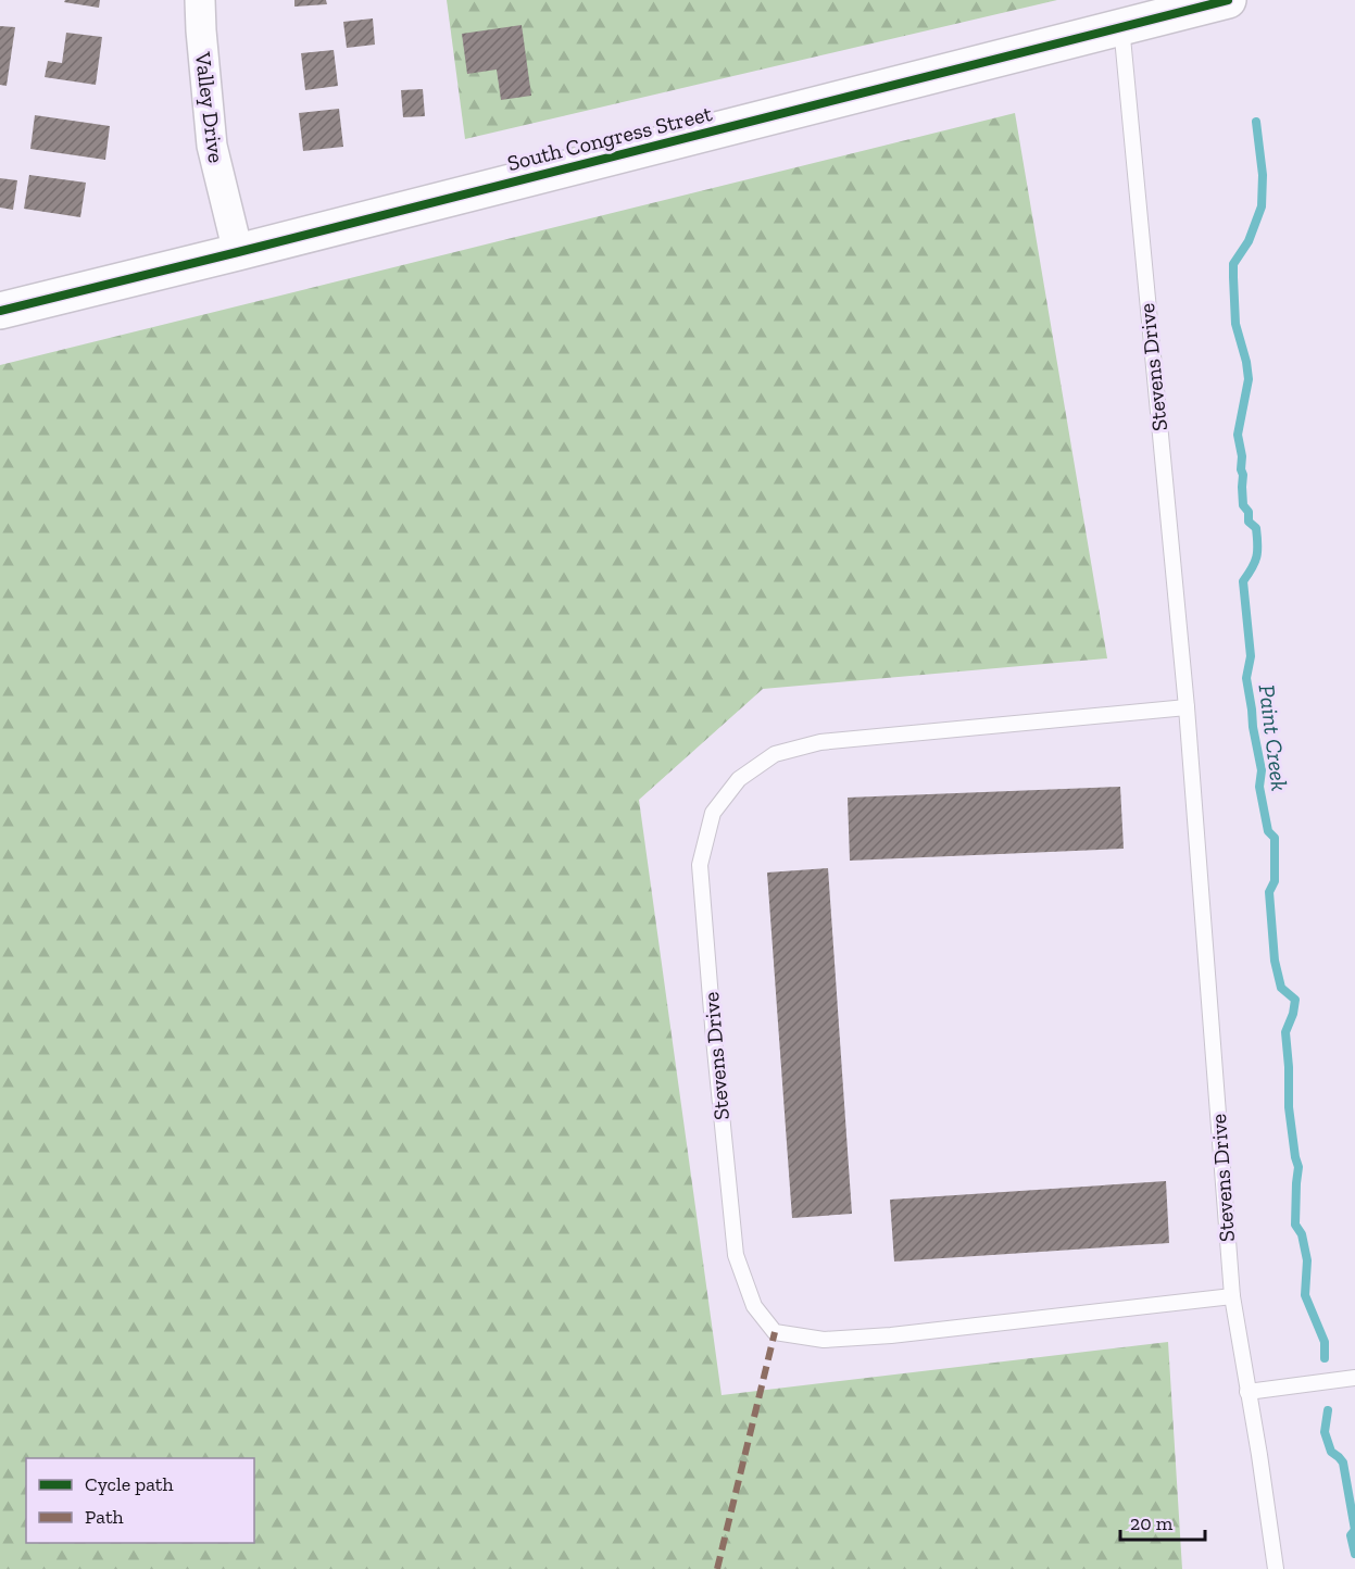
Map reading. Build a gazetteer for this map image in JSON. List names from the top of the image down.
{
  "streets": {
    "street": ["Valley Drive", "South Congress Street"],
    "lane": ["Stevens Drive"]
  },
  "crossings": [
    ["Valley Drive", "South Congress Street"],
    ["South Congress Street", "Stevens Drive"]
  ],
  "water": ["Paint Creek"],
  "legend": ["Cycle path", "Path"],
  "scale_bar": "20 m"
}
